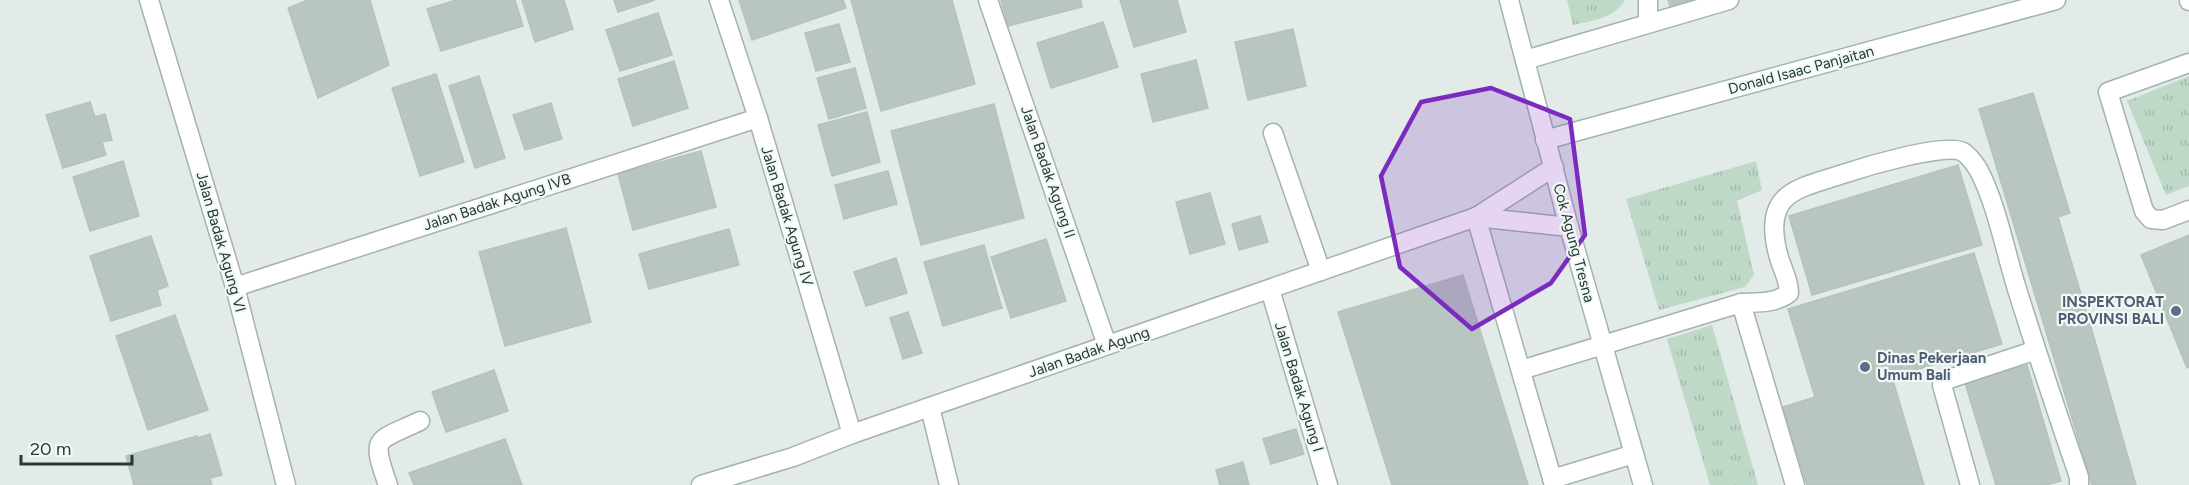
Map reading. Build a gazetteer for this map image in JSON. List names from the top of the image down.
{
  "streets": {
    "street": [
      "Donald Isaac Panjaitan",
      "Jalan Badak Agung II",
      "Jalan Badak Agung IVB",
      "Jalan Badak Agung IV",
      "Jalan Badak Agung VI",
      "Cok Agung Tresna",
      "Jalan Badak Agung",
      "Jalan Badak Agung I"
    ]
  },
  "crossings": [
    ["Donald Isaac Panjaitan", "Cok Agung Tresna"],
    ["Jalan Badak Agung II", "Jalan Badak Agung"],
    ["Jalan Badak Agung IVB", "Jalan Badak Agung IV"],
    ["Jalan Badak Agung IVB", "Jalan Badak Agung VI"],
    ["Jalan Badak Agung IV", "Jalan Badak Agung"],
    ["Cok Agung Tresna", "Jalan Badak Agung"],
    ["Jalan Badak Agung", "Jalan Badak Agung I"]
  ],
  "places": ["INSPEKTORAT PROVINSI BALI", "Dinas Pekerjaan Umum Bali"],
  "scale_bar": "20 m"
}
